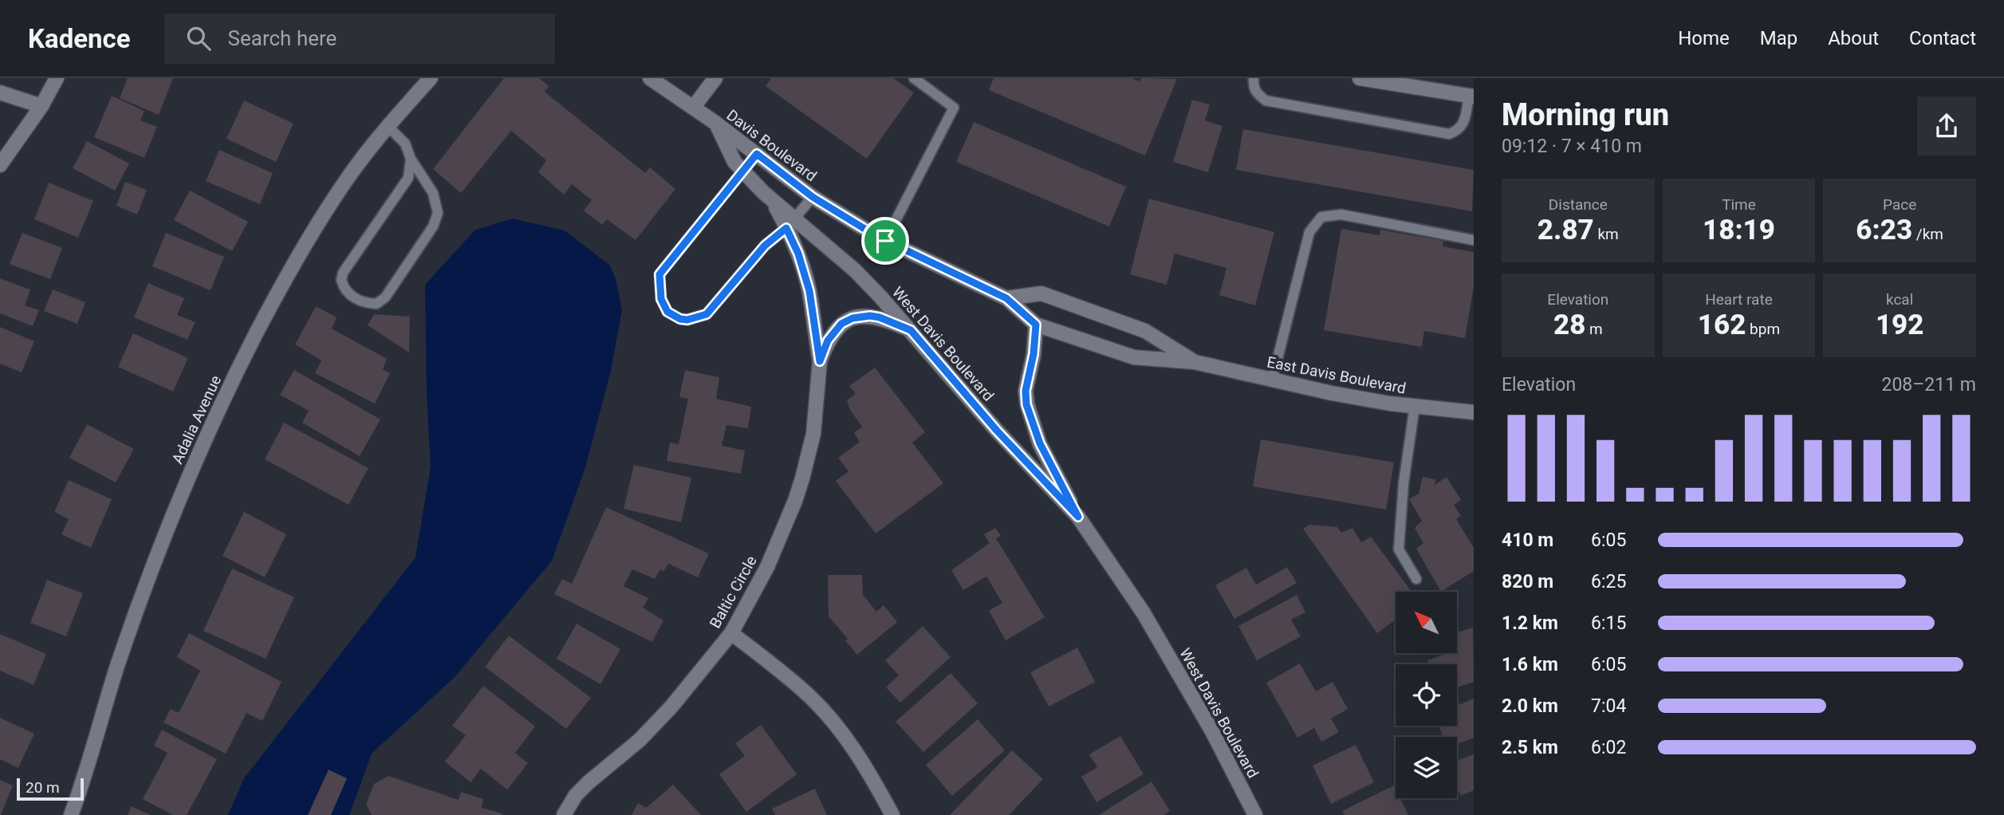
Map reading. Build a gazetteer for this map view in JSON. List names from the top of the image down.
{
  "streets": {
    "street": [
      "Davis Boulevard",
      "West Davis Boulevard",
      "East Davis Boulevard",
      "Adalia Avenue",
      "Baltic Circle"
    ]
  },
  "crossings": [
    ["Davis Boulevard", "East Davis Boulevard"],
    ["West Davis Boulevard", "East Davis Boulevard"]
  ],
  "scale_bar": "20 m",
  "north": "top left",
  "page": {
    "header": "Kadence",
    "search": "Search here",
    "nav": [
      "Home",
      "Map",
      "About",
      "Contact"
    ],
    "heading": ["Morning run", "09:12 · 7 × 410 m"],
    "stats": [
      ["Distance", "2.87 km"],
      ["Time", "18:19"],
      ["Pace", "6:23 /km"],
      ["Elevation", "28 m"],
      ["Heart rate", "162 bpm"],
      ["kcal", "192"]
    ],
    "chart": ["Elevation", "208–211 m"],
    "list": [
      {
        "name": "410 m",
        "note": "6:05"
      },
      {
        "name": "820 m",
        "note": "6:25"
      },
      {
        "name": "1.2 km",
        "note": "6:15"
      },
      {
        "name": "1.6 km",
        "note": "6:05"
      },
      {
        "name": "2.0 km",
        "note": "7:04"
      },
      {
        "name": "2.5 km",
        "note": "6:02"
      }
    ],
    "scale": "20 m"
  }
}
